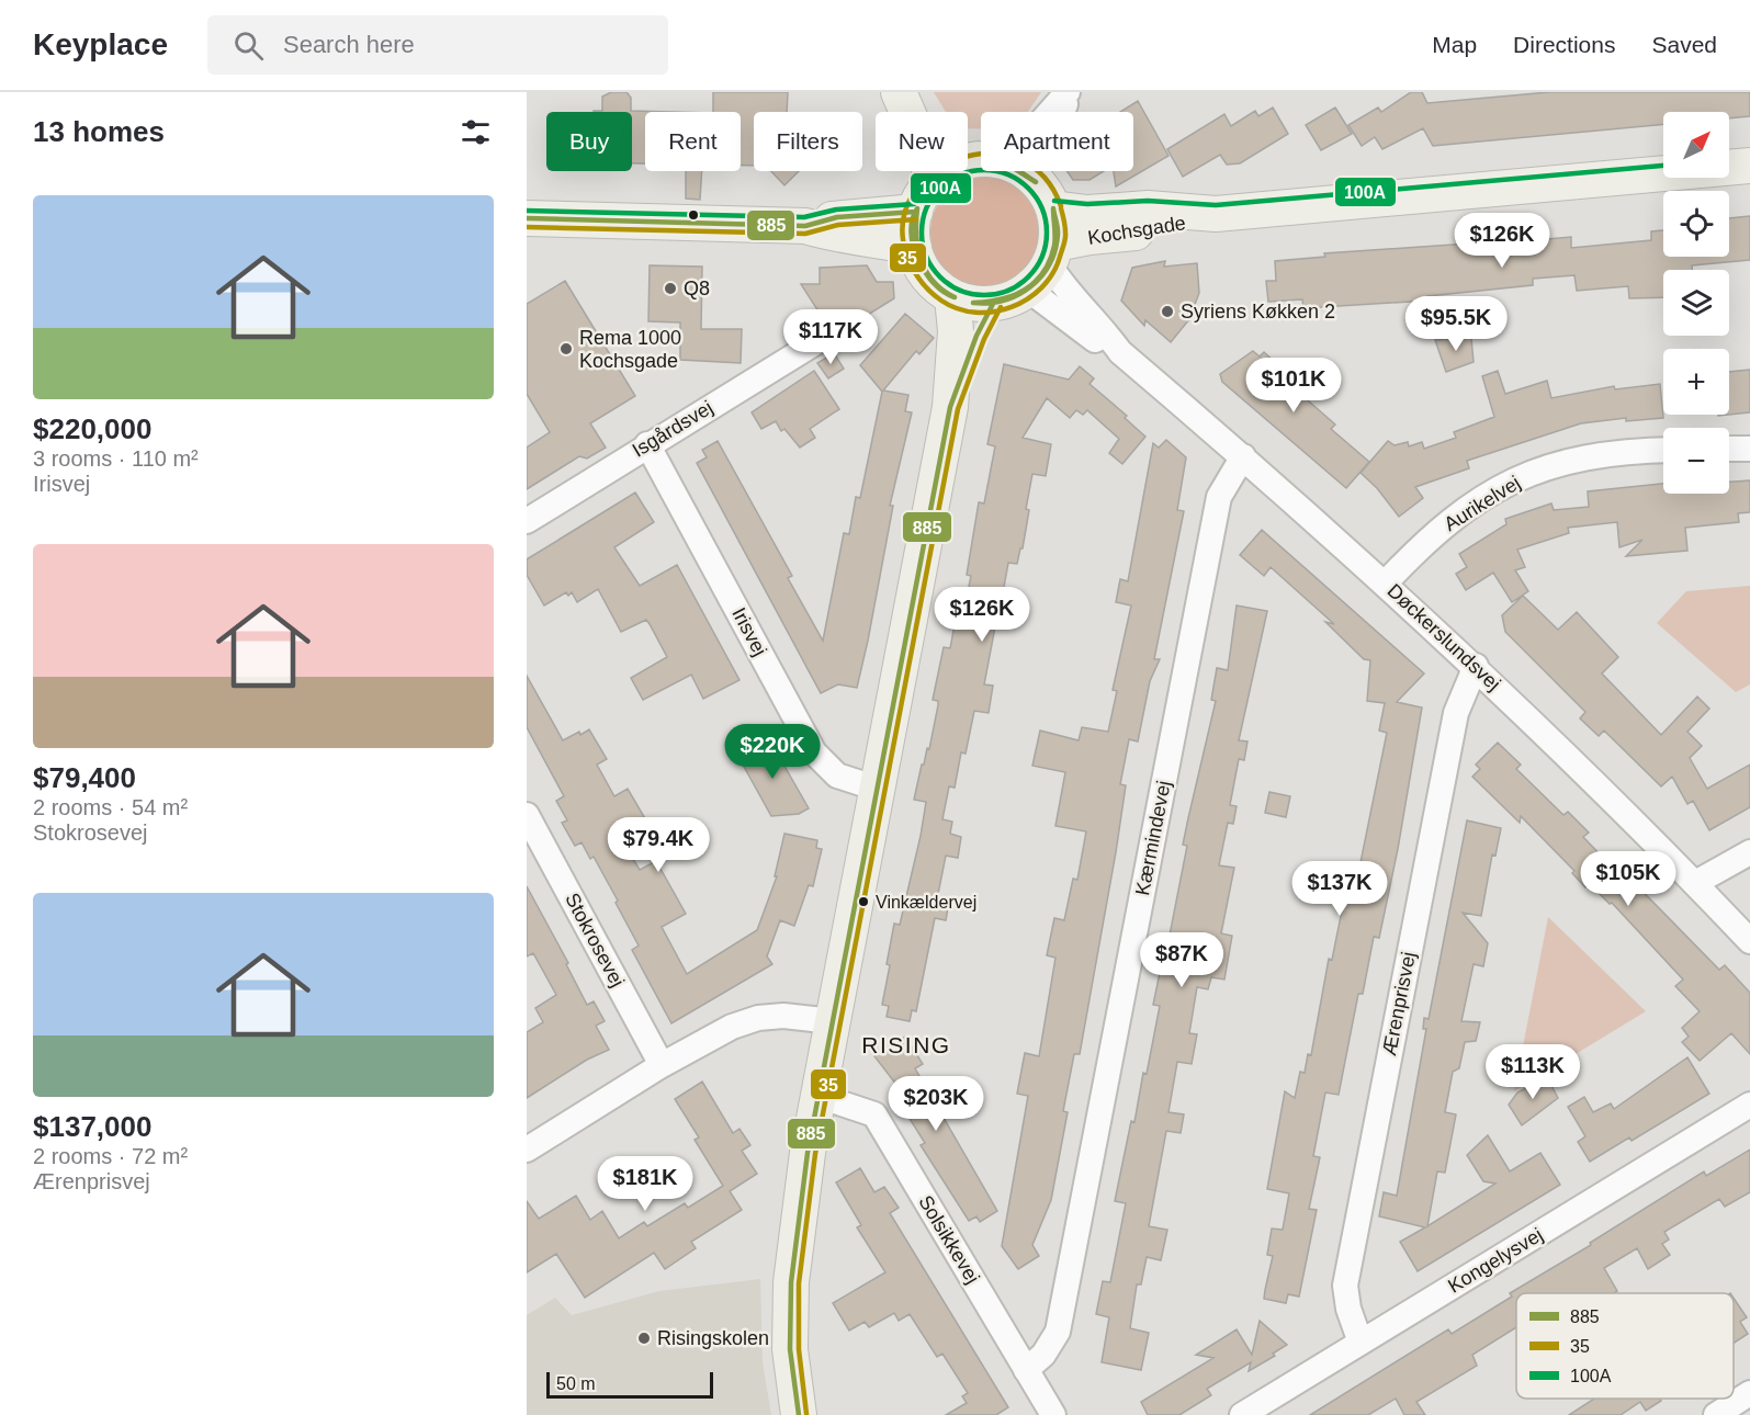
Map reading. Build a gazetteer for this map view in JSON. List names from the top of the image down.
{
  "streets": {
    "street": [
      "Kochsgade",
      "Isgårdsvej",
      "Aurikelvej",
      "Irisvej",
      "Døckerslundsvej",
      "Kærmindevej",
      "Stokrosevej",
      "Ærenprisvej",
      "Solsikkevej",
      "Kongelysvej"
    ]
  },
  "crossings": [
    ["Kochsgade", "Døckerslundsvej"],
    ["Isgårdsvej", "Irisvej"],
    ["Aurikelvej", "Døckerslundsvej"],
    ["Døckerslundsvej", "Kærmindevej"],
    ["Døckerslundsvej", "Ærenprisvej"],
    ["Kærmindevej", "Solsikkevej"],
    ["Ærenprisvej", "Kongelysvej"]
  ],
  "districts": ["RISING"],
  "places": [
    "Q8",
    "Syriens Køkken 2",
    "Rema 1000 Kochsgade",
    "Vinkældervej",
    "Risingskolen"
  ],
  "lines": ["transit line 35", "transit line 100A", "transit line 885"],
  "legend": ["885", "35", "100A"],
  "scale_bar": "50 m",
  "north": "top right",
  "page": {
    "header": "Keyplace",
    "search": "Search here",
    "nav": ["Map", "Directions", "Saved"],
    "heading": "13 homes",
    "map_buttons": ["+", "−"],
    "chip": [
      "Buy",
      "Rent",
      "Filters",
      "New",
      "Apartment"
    ],
    "list": [
      {
        "name": "$220,000",
        "note": "3 rooms · 110 m² · Irisvej"
      },
      {
        "name": "$79,400",
        "note": "2 rooms · 54 m² · Stokrosevej"
      },
      {
        "name": "$137,000",
        "note": "2 rooms · 72 m² · Ærenprisvej"
      }
    ],
    "price": [
      "$126K",
      "$95.5K",
      "$117K",
      "$101K",
      "$126K",
      "$220K",
      "$79.4K",
      "$105K",
      "$137K",
      "$87K",
      "$113K",
      "$203K",
      "$181K"
    ],
    "scale": "50 m"
  }
}
